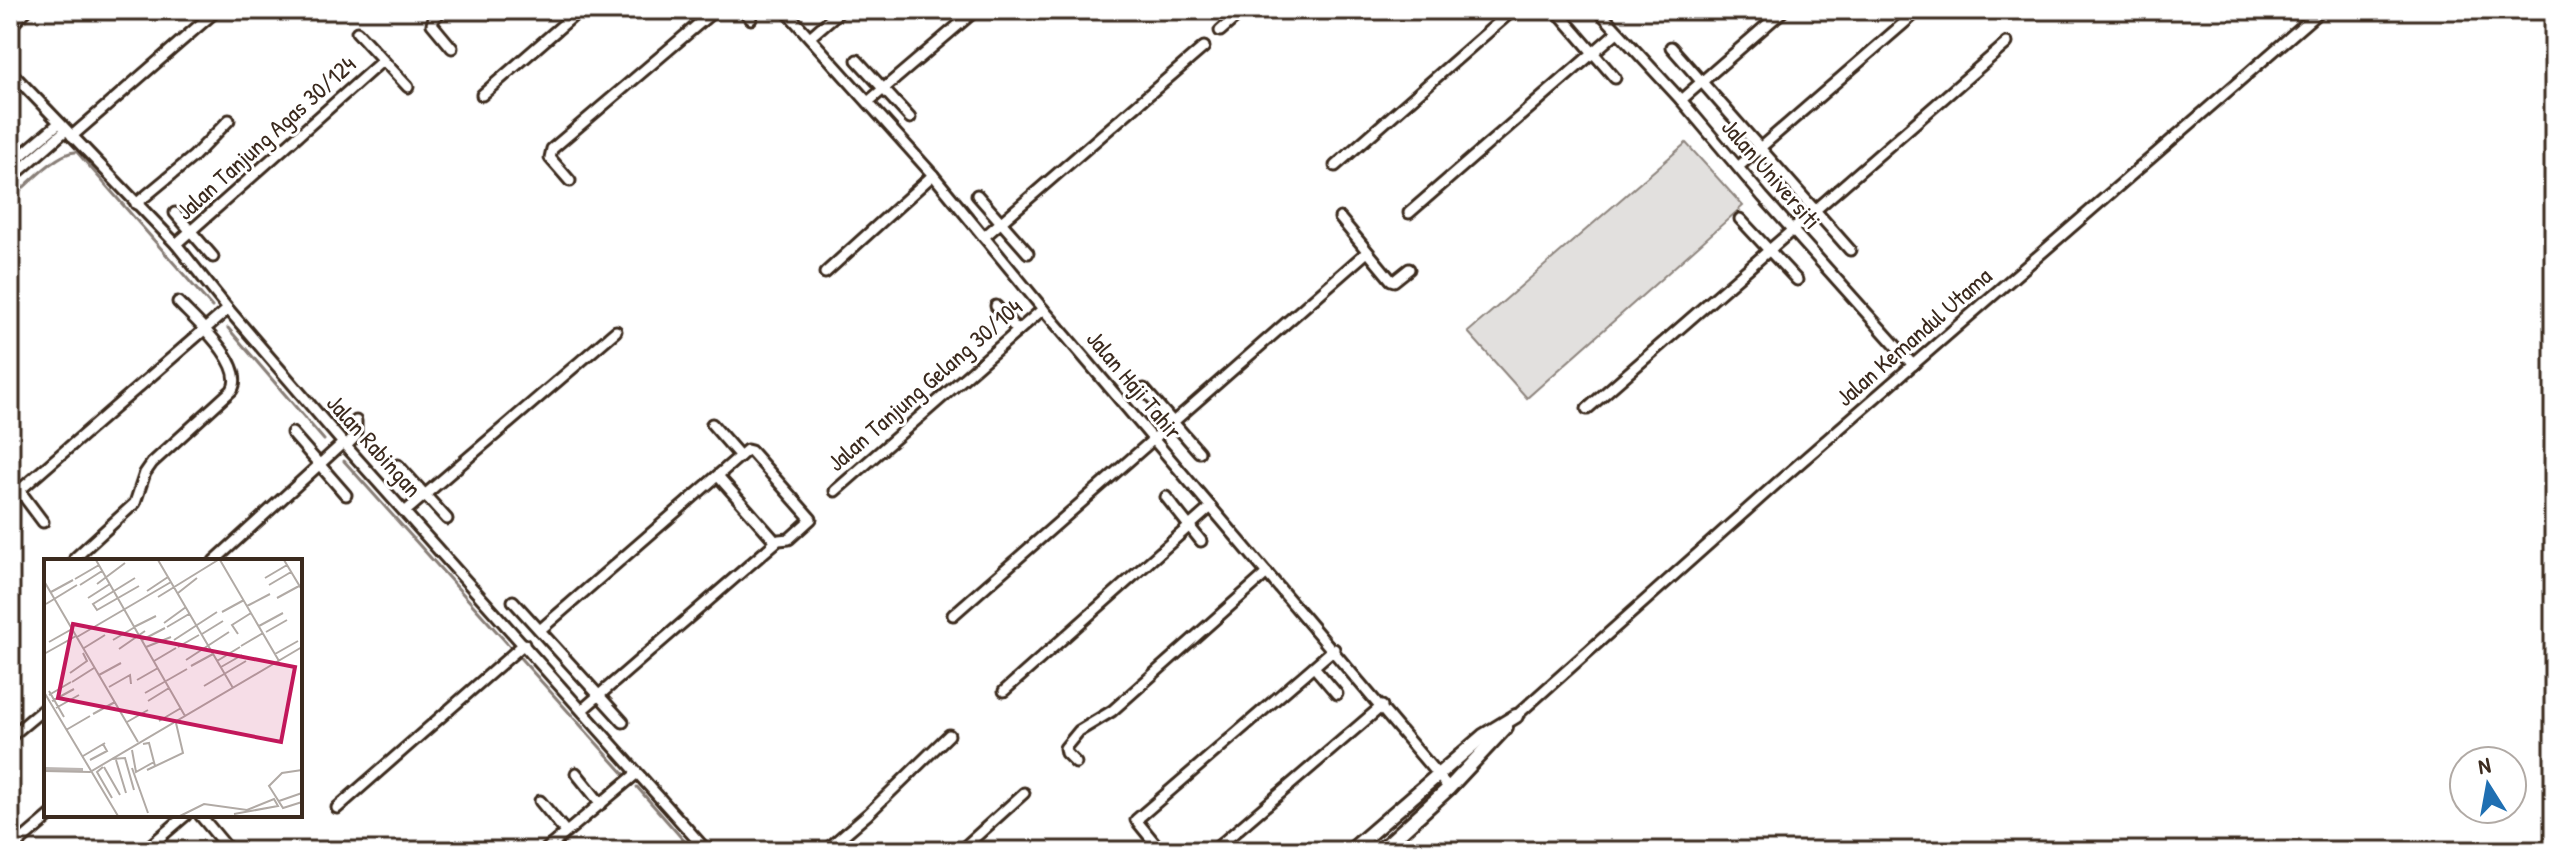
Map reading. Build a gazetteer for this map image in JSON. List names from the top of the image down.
{
  "streets": {
    "street": [
      "Jalan Tanjung Agas 30/124",
      "Jalan Universiti",
      "Jalan Kemandul Utama",
      "Jalan Tanjung Gelang 30/104",
      "Jalan Haji Tahir",
      "Jalan Rabingan"
    ]
  },
  "crossings": [
    ["Jalan Tanjung Agas 30/124", "Jalan Rabingan"],
    ["Jalan Universiti", "Jalan Kemandul Utama"],
    ["Jalan Tanjung Gelang 30/104", "Jalan Haji Tahir"]
  ],
  "north": "top"
}
